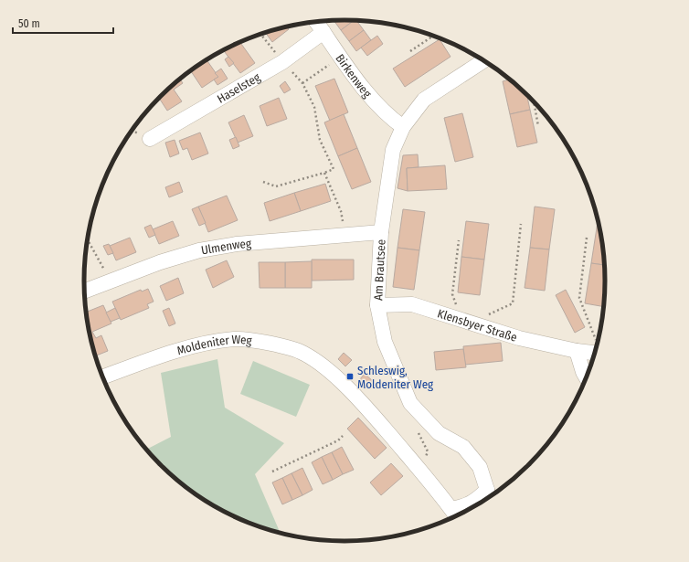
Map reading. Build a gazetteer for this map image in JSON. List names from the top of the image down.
{
  "streets": {
    "street": [
      "Birkenweg",
      "Haselsteg",
      "Ulmenweg",
      "Am Brautsee",
      "Klensbyer Straße",
      "Moldeniter Weg"
    ]
  },
  "crossings": [
    ["Birkenweg", "Haselsteg"],
    ["Birkenweg", "Am Brautsee"],
    ["Ulmenweg", "Am Brautsee"],
    ["Am Brautsee", "Klensbyer Straße"]
  ],
  "places": {
    "transit": ["Schleswig, Moldeniter Weg"]
  },
  "scale_bar": "50 m"
}
